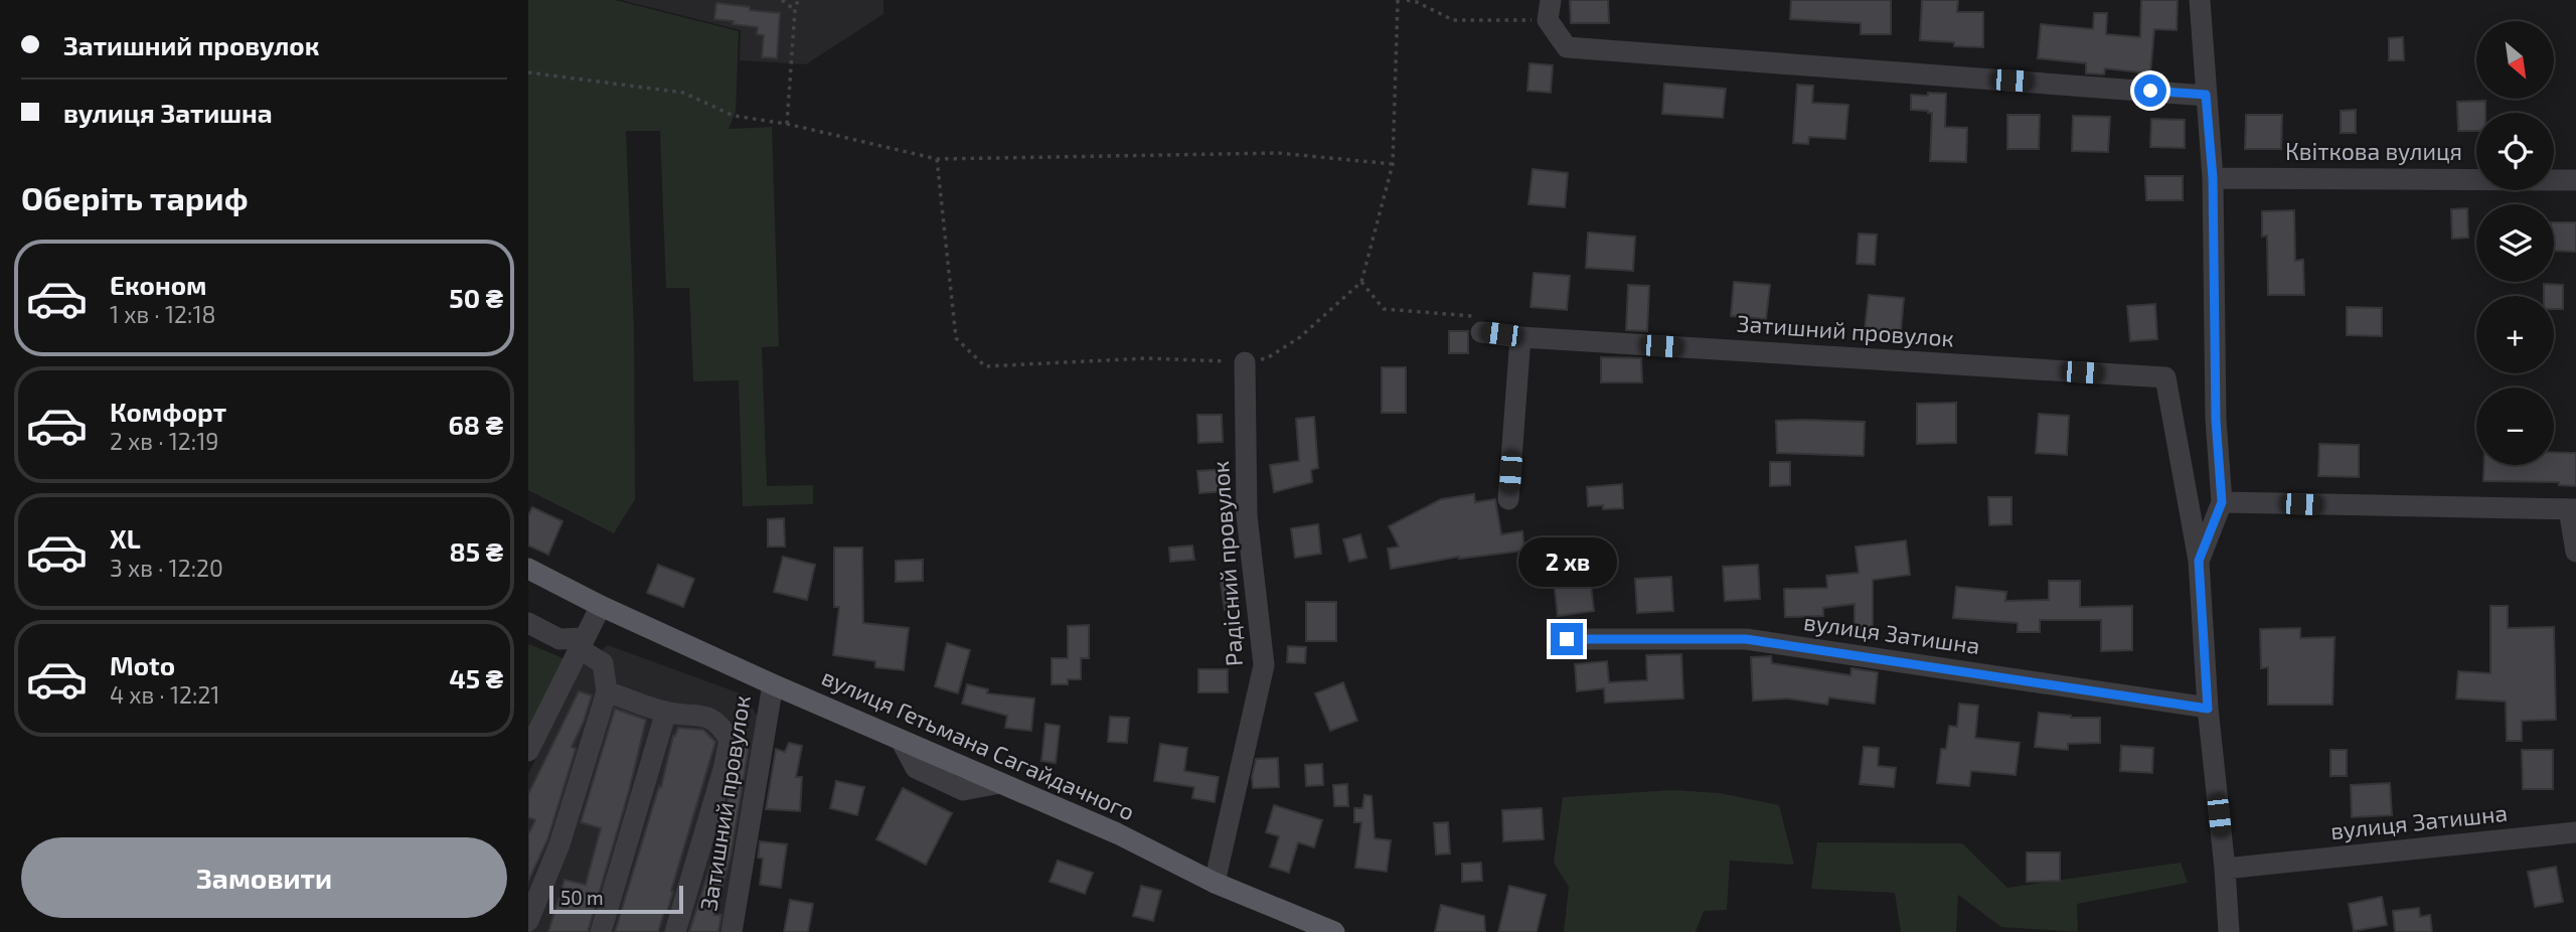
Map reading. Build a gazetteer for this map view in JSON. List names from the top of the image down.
{
  "streets": {
    "main road": ["вулиця Гетьмана Сагайдачного"],
    "street": [
      "Квіткова вулиця",
      "Затишний провулок",
      "Радісний провулок",
      "вулиця Затишна"
    ]
  },
  "crossings": [
    ["Затишний провулок", "вулиця Гетьмана Сагайдачного"],
    ["Радісний провулок", "вулиця Гетьмана Сагайдачного"]
  ],
  "scale_bar": "50 m",
  "north": "bottom right",
  "page": {
    "banner": ["Затишний провулок", "вулиця Затишна"],
    "map_buttons": ["+", "−"],
    "heading": "Оберіть тариф",
    "list": [
      {
        "name": "Економ",
        "note": "1 хв · 12:18",
        "value": "50 ₴"
      },
      {
        "name": "Комфорт",
        "note": "2 хв · 12:19",
        "value": "68 ₴"
      },
      {
        "name": "XL",
        "note": "3 хв · 12:20",
        "value": "85 ₴"
      },
      {
        "name": "Moto",
        "note": "4 хв · 12:21",
        "value": "45 ₴"
      }
    ],
    "bubble": "2 хв",
    "buttons": "Замовити",
    "scale": "50 m"
  }
}
